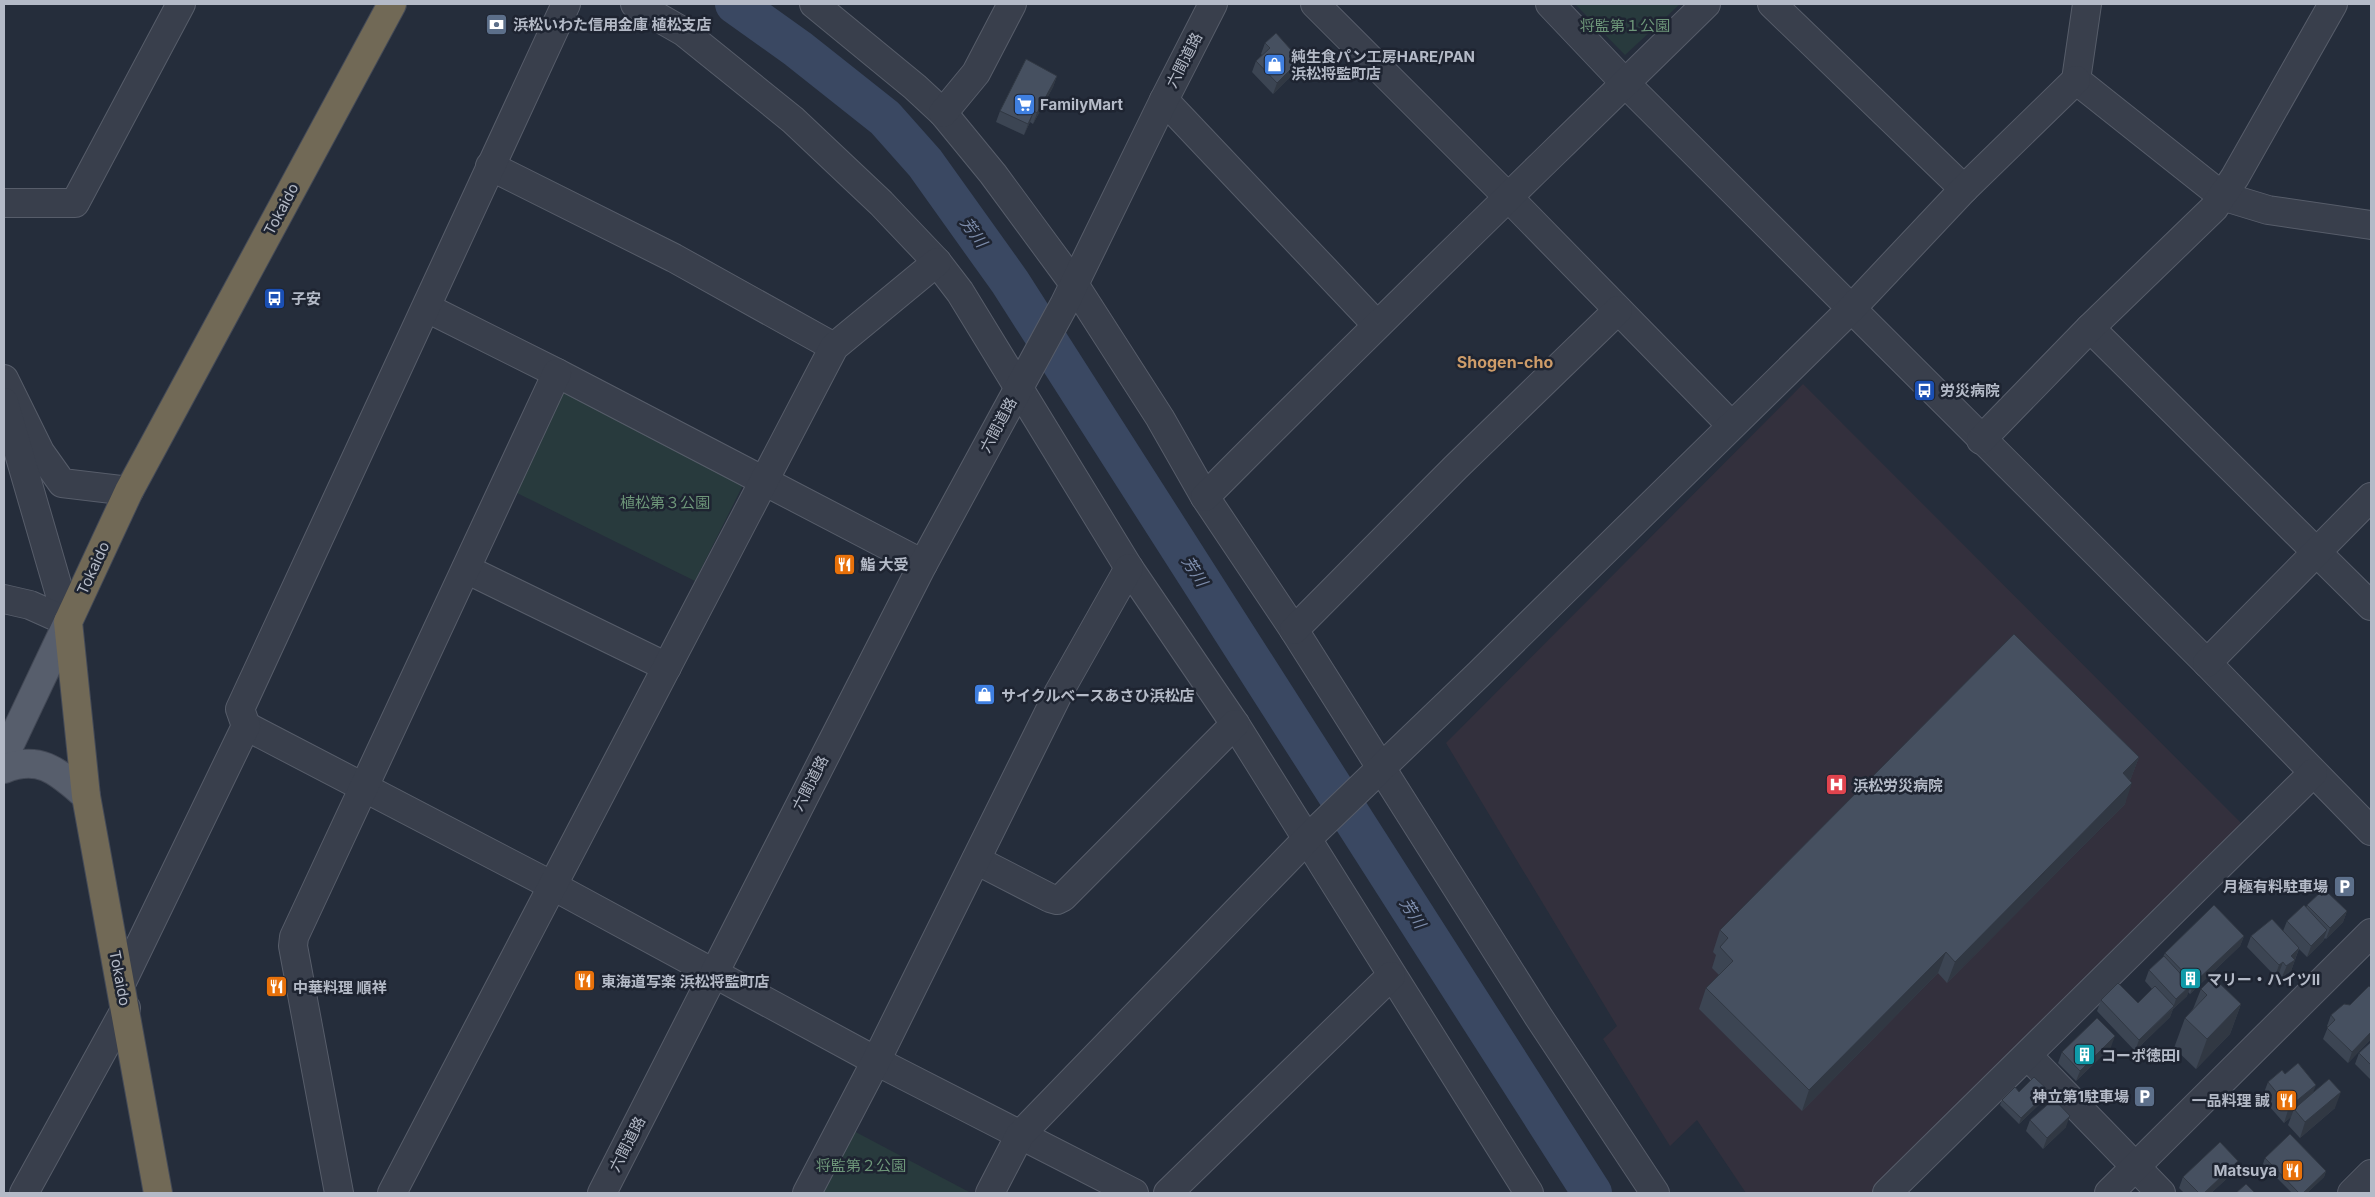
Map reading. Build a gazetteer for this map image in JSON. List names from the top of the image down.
{
  "streets": {
    "highway": ["Tokaido"],
    "street": ["六間道路"]
  },
  "districts": ["Shogen-cho"],
  "water": ["芳川"],
  "parks": ["将監第１公園", "植松第３公園", "将監第２公園"],
  "places": {
    "bank": ["浜松いわた信用金庫 植松支店"],
    "shop": ["純生食パン工房HARE/PAN 浜松将監町店", "サイクルベースあさひ浜松店"],
    "supermarket": ["FamilyMart"],
    "bus stop": ["子安", "労災病院"],
    "restaurant": [
      "鮨 大受",
      "東海道写楽 浜松将監町店",
      "中華料理 順祥",
      "一品料理 誠",
      "Matsuya"
    ],
    "hospital": ["浜松労災病院"],
    "parking": ["月極有料駐車場", "神立第1駐車場"],
    "building": ["マリー・ハイツII", "コーポ徳田I"]
  }
}
